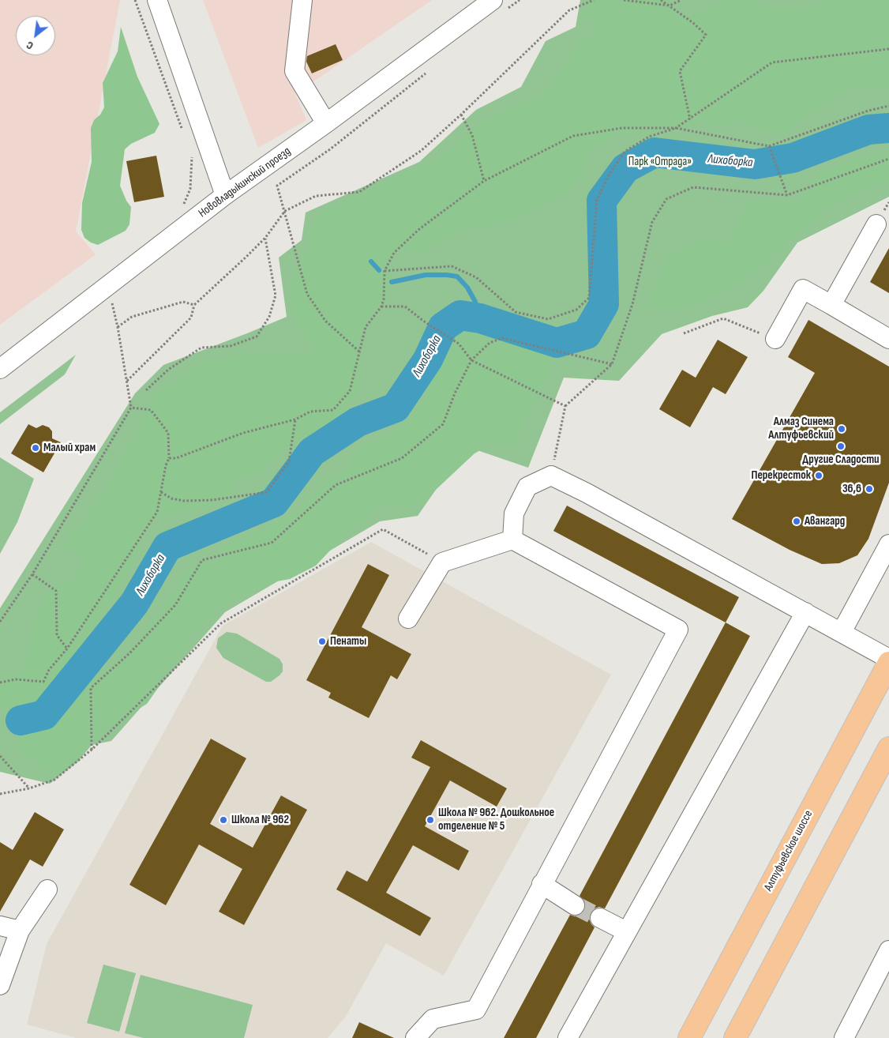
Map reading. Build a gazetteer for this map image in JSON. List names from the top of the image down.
{
  "streets": {
    "main road": ["Алтуфьевское шоссе"],
    "street": ["Нововладыкинский проезд"]
  },
  "water": ["Лихоборка"],
  "parks": ["Парк «Отрада»"],
  "places": [
    "Алмаз Синема Алтуфьевский",
    "Другие Сладости",
    "Малый храм",
    "Перекресток",
    "36,6",
    "Авангард",
    "Пенаты",
    "Школа № 962",
    "Школа № 962. Дошкольное отделение № 5"
  ],
  "north": "bottom left"
}
